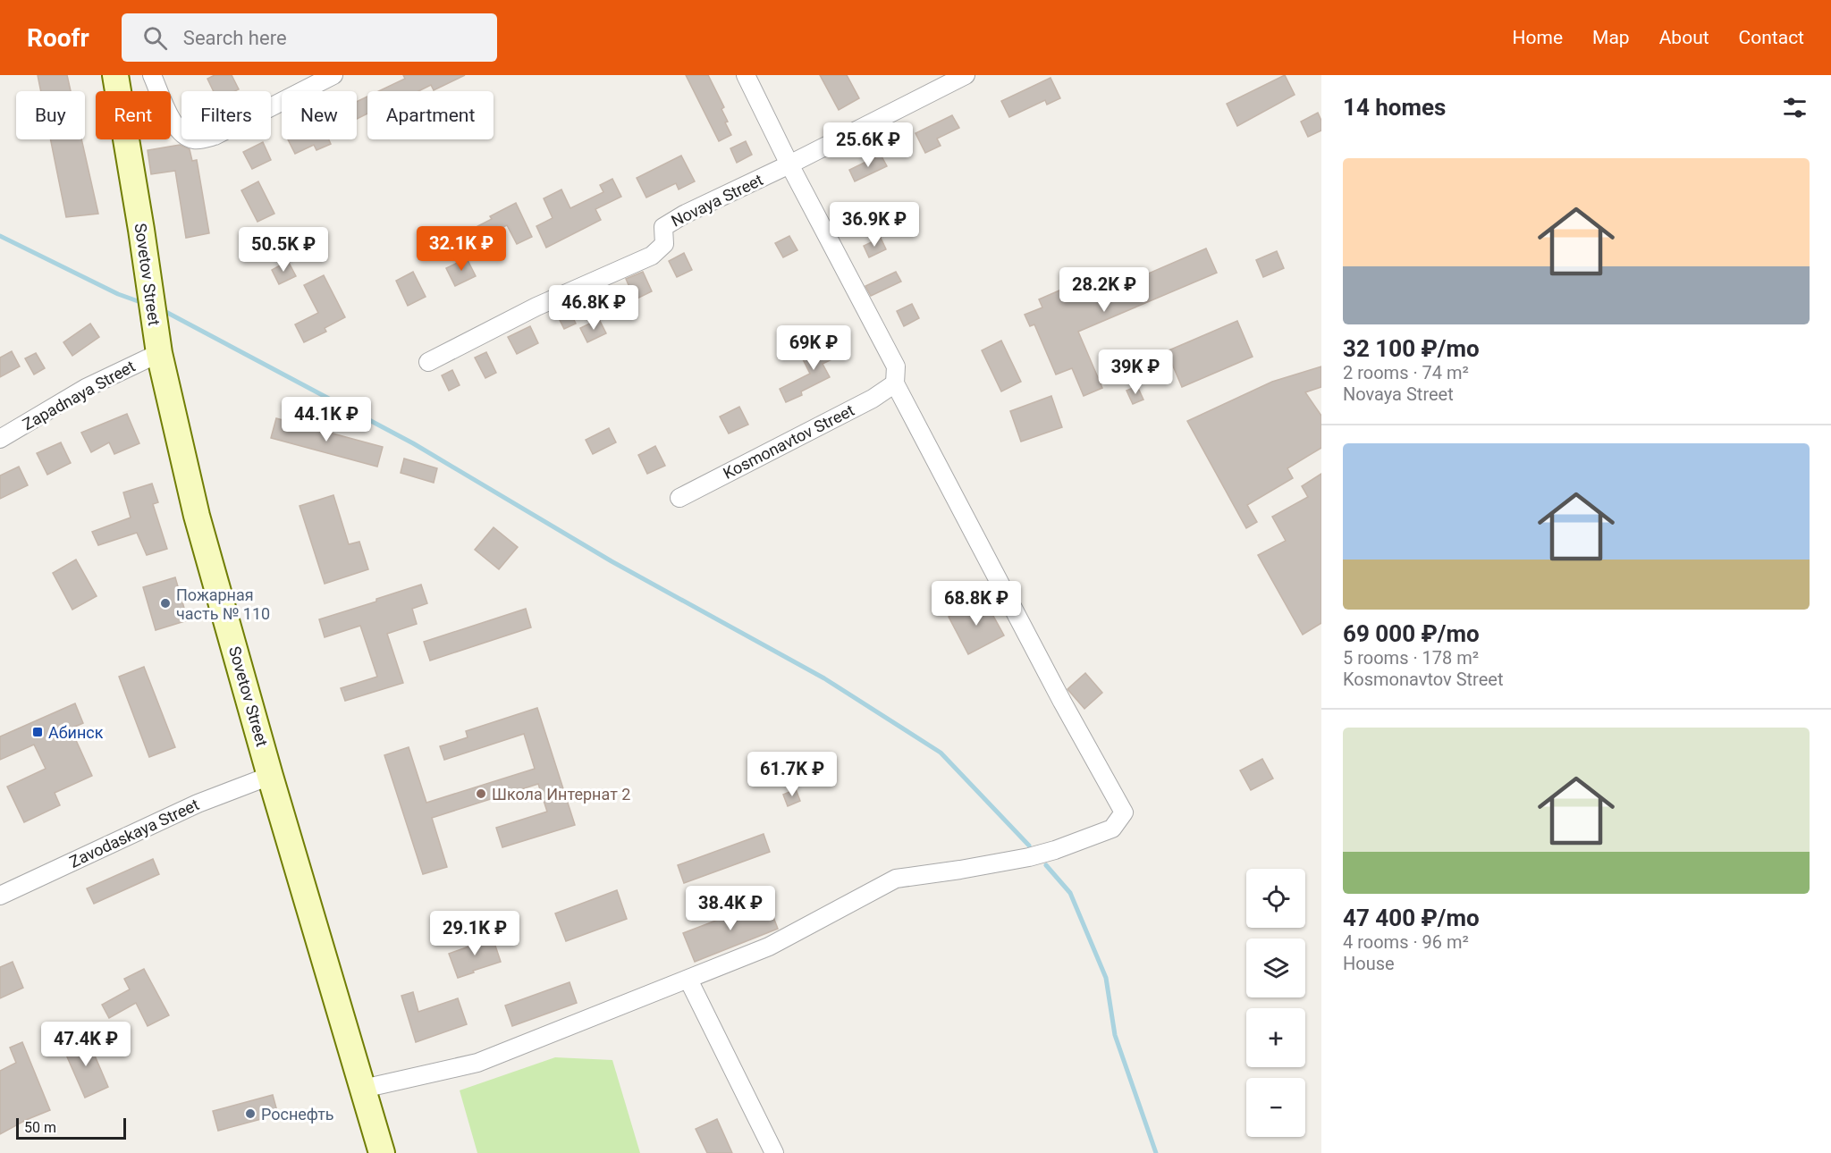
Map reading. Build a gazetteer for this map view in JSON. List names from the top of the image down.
{
  "streets": {
    "main road": ["Sovetov Street"],
    "street": [
      "Novaya Street",
      "Zapadnaya Street",
      "Kosmonavtov Street",
      "Zavodaskaya Street"
    ]
  },
  "crossings": [
    ["Sovetov Street", "Zapadnaya Street"],
    ["Sovetov Street", "Zavodaskaya Street"]
  ],
  "places": {
    "other": ["Пожарная часть № 110", "Школа Интернат 2", "Роснефть"],
    "transit": ["Абинск"]
  },
  "scale_bar": "50 m",
  "page": {
    "header": "Roofr",
    "search": "Search here",
    "nav": [
      "Home",
      "Map",
      "About",
      "Contact"
    ],
    "heading": "14 homes",
    "chip": [
      "Buy",
      "Rent",
      "Filters",
      "New",
      "Apartment"
    ],
    "price": [
      "25.6K ₽",
      "36.9K ₽",
      "32.1K ₽",
      "50.5K ₽",
      "28.2K ₽",
      "46.8K ₽",
      "69K ₽",
      "39K ₽",
      "44.1K ₽",
      "68.8K ₽",
      "61.7K ₽",
      "38.4K ₽",
      "29.1K ₽",
      "47.4K ₽"
    ],
    "list": [
      {
        "name": "32 100 ₽/mo",
        "note": "2 rooms · 74 m² · Novaya Street"
      },
      {
        "name": "69 000 ₽/mo",
        "note": "5 rooms · 178 m² · Kosmonavtov Street"
      },
      {
        "name": "47 400 ₽/mo",
        "note": "4 rooms · 96 m² · House"
      }
    ],
    "map_buttons": ["+", "−"],
    "scale": "50 m"
  }
}
